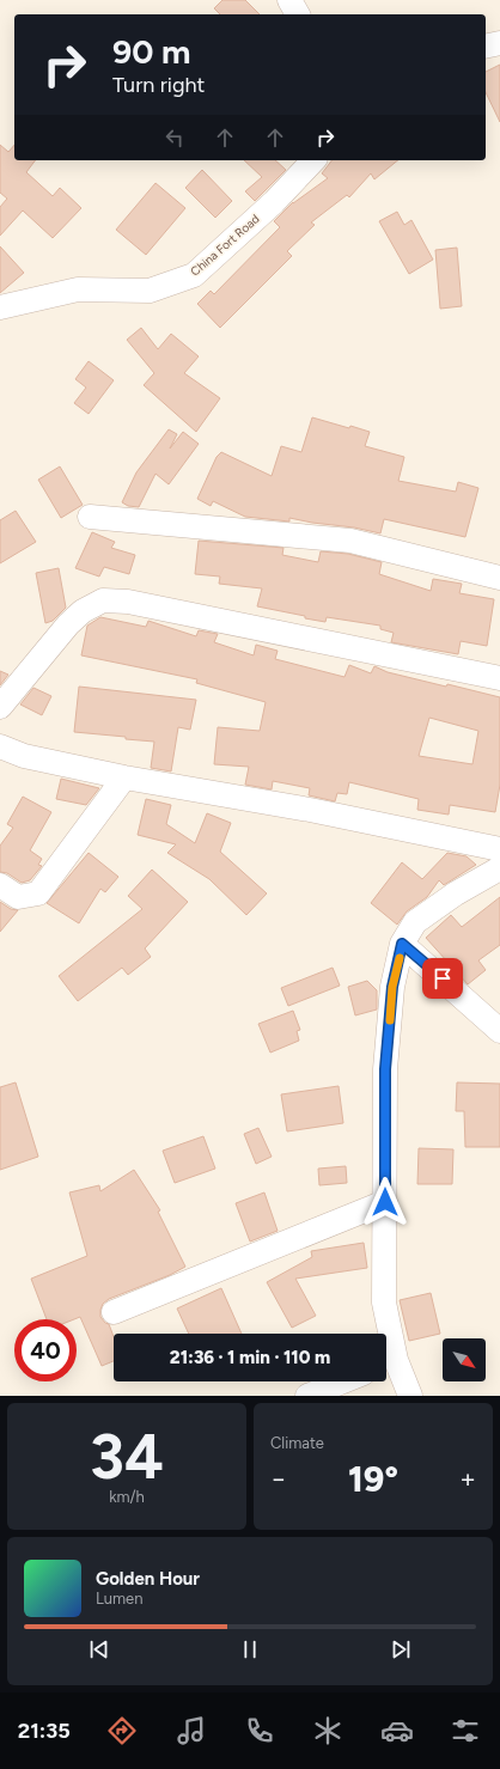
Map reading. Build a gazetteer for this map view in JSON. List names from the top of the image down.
{
  "streets": {
    "street": ["China Fort Road"]
  },
  "north": "bottom right",
  "page": {
    "turn": ["90 m", "Turn right"],
    "limit": "40",
    "trip": "21:36 · 1 min · 110 m",
    "tile": [
      ["34", "km/h"],
      "Climate"
    ],
    "heat": ["−", "19°", "+"],
    "song": ["Golden Hour", "Lumen"],
    "tabs": "21:35"
  }
}
